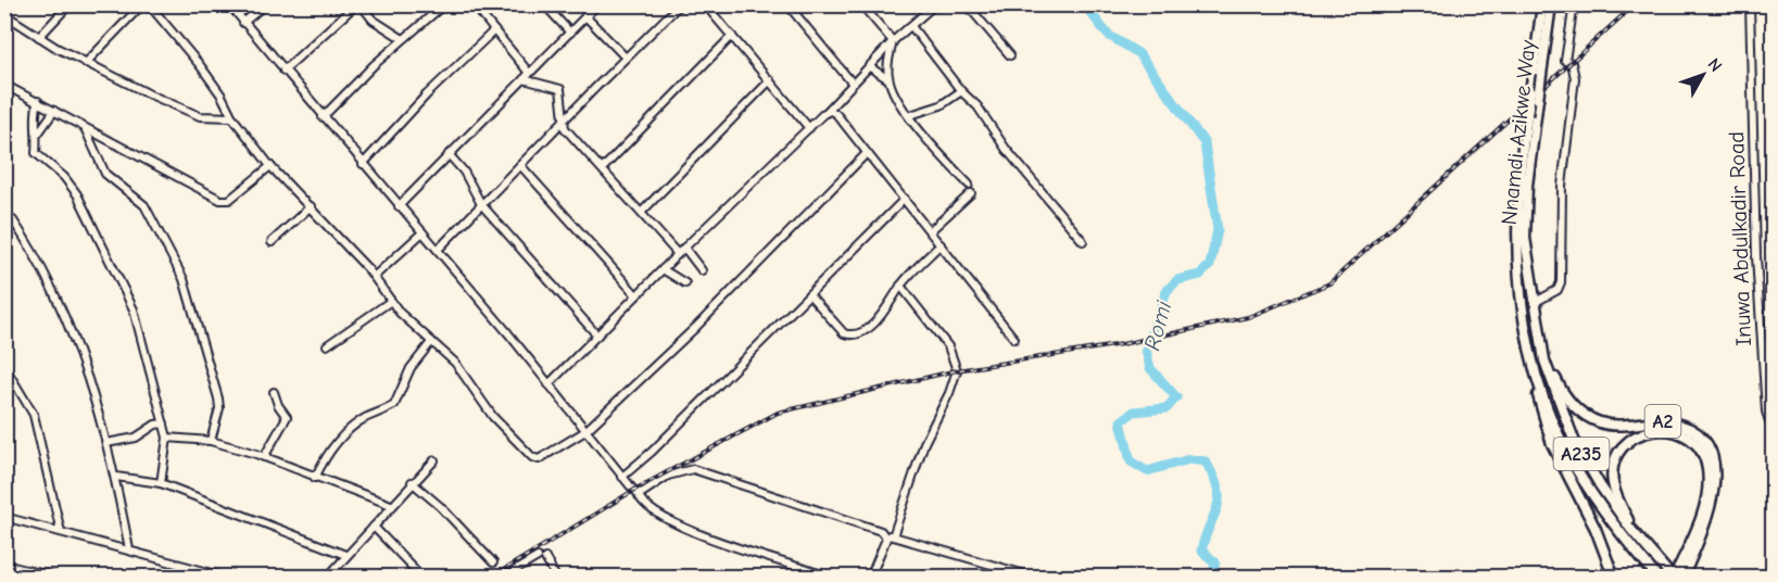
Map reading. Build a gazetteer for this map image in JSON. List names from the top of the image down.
{
  "streets": {
    "highway": ["Nnamdi Azikwe Way", "A2", "A235"],
    "street": ["Inuwa Abdulkadir Road"]
  },
  "crossings": [
    ["Nnamdi Azikwe Way", "A2"]
  ],
  "water": ["Romi"],
  "north": "top right"
}
